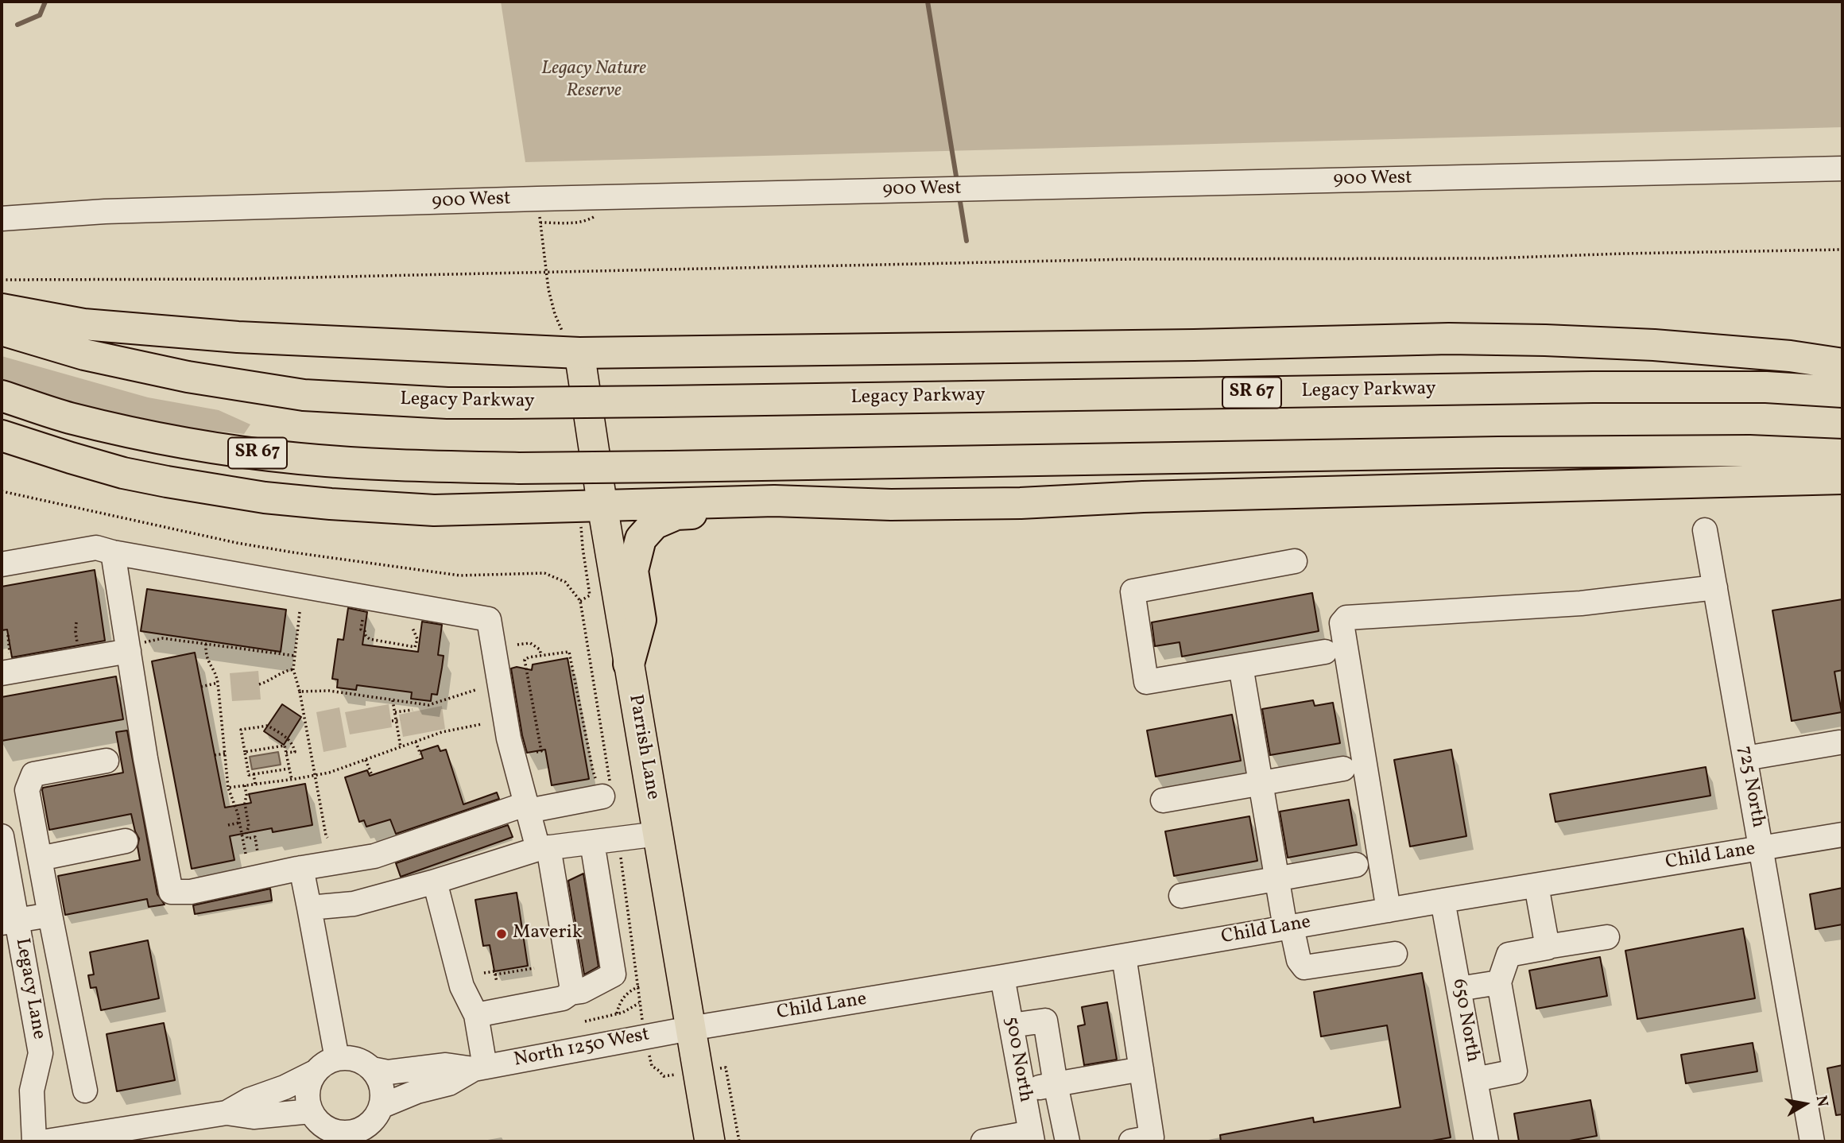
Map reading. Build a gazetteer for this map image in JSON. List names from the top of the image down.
{
  "streets": {
    "highway": ["Legacy Parkway", "SR 67"],
    "main road": ["Parrish Lane"],
    "street": [
      "900 West",
      "725 North",
      "Child Lane",
      "Legacy Lane",
      "650 North",
      "North 1250 West",
      "500 North"
    ]
  },
  "crossings": [
    ["Parrish Lane", "Child Lane"],
    ["Parrish Lane", "North 1250 West"],
    ["725 North", "Child Lane"],
    ["Child Lane", "650 North"],
    ["Child Lane", "North 1250 West"],
    ["Child Lane", "500 North"]
  ],
  "parks": ["Legacy Nature Reserve"],
  "places": ["Maverik"],
  "north": "right"
}
